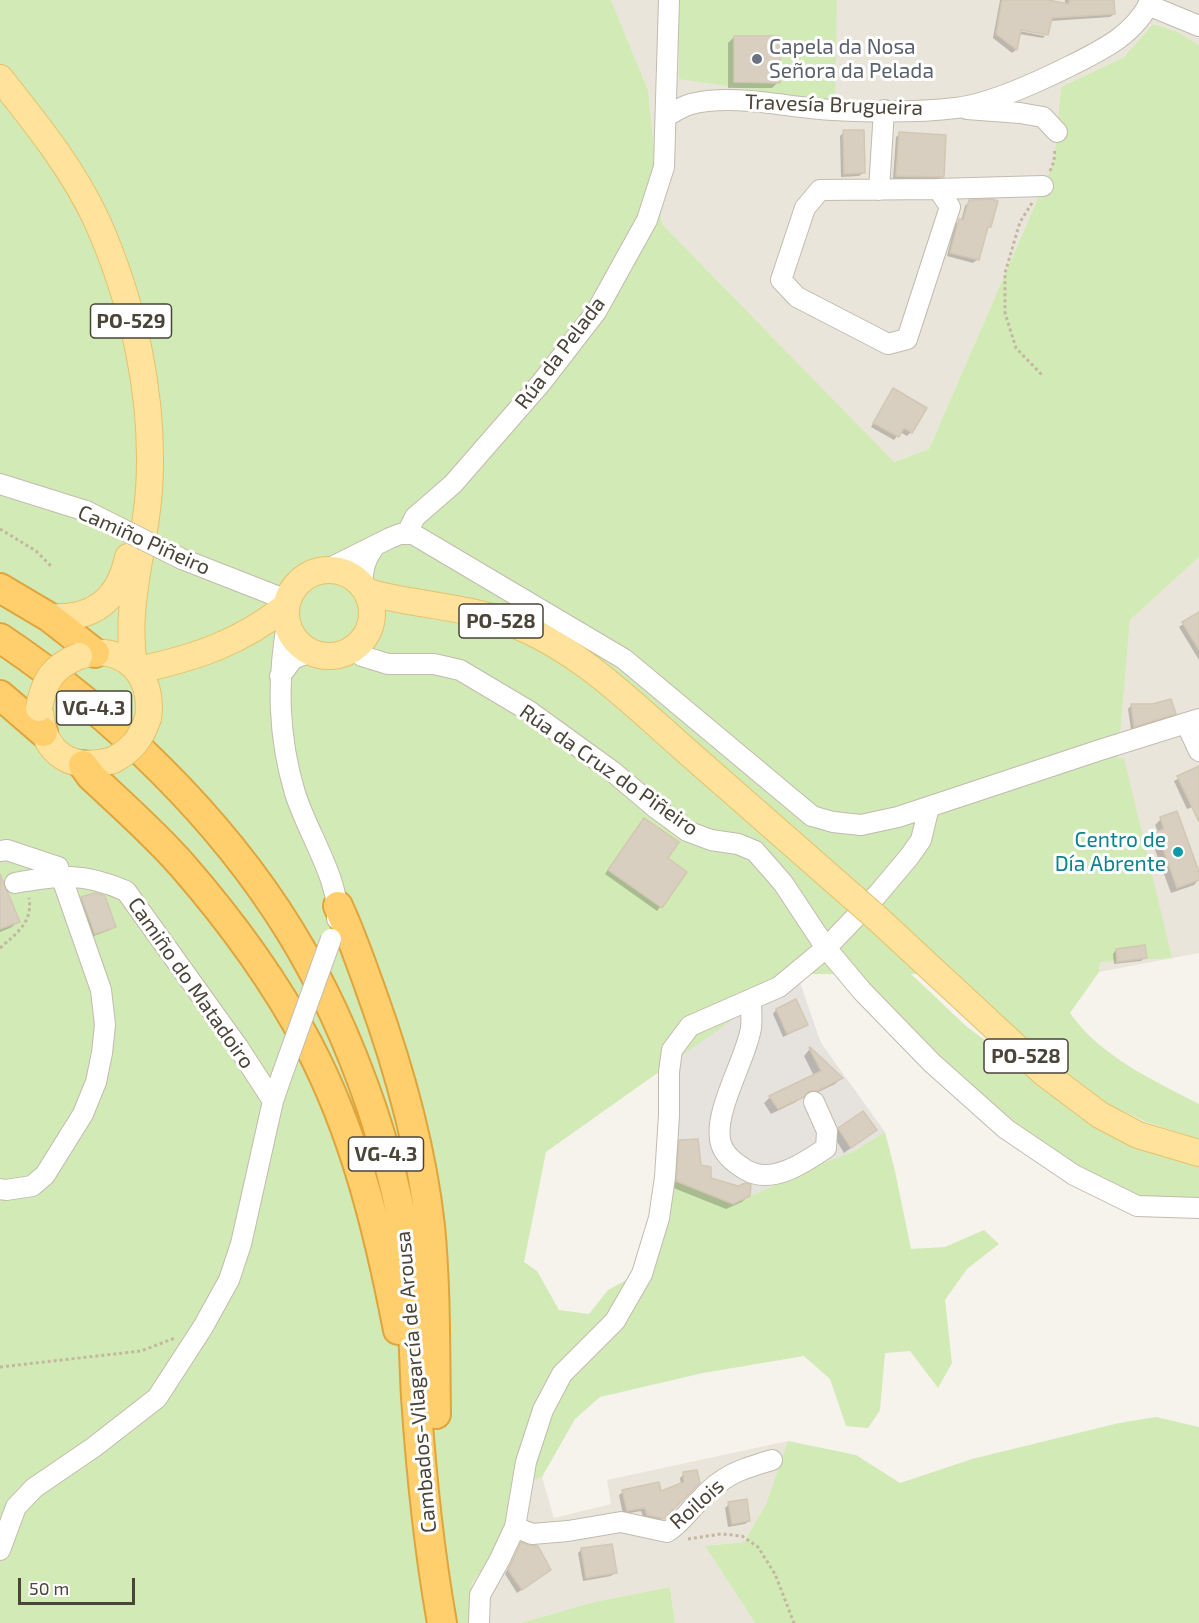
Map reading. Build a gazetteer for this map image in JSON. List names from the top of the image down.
{
  "streets": {
    "highway": ["VG-4.3", "Cambados-Vilagarcía de Arousa"],
    "main road": ["PO-529", "PO-528"],
    "street": [
      "Travesía Brugueira",
      "Rúa da Pelada",
      "Camiño Piñeiro",
      "Rúa da Cruz do Piñeiro",
      "Camiño do Matadoiro",
      "Roilois"
    ]
  },
  "crossings": [
    ["Travesía Brugueira", "Rúa da Pelada"],
    ["Camiño Piñeiro", "PO-528"],
    ["Camiño Piñeiro", "Rúa da Cruz do Piñeiro"],
    ["PO-528", "Rúa da Cruz do Piñeiro"]
  ],
  "places": ["Capela da Nosa Señora da Pelada", "Centro de Día Abrente"],
  "scale_bar": "50 m"
}
